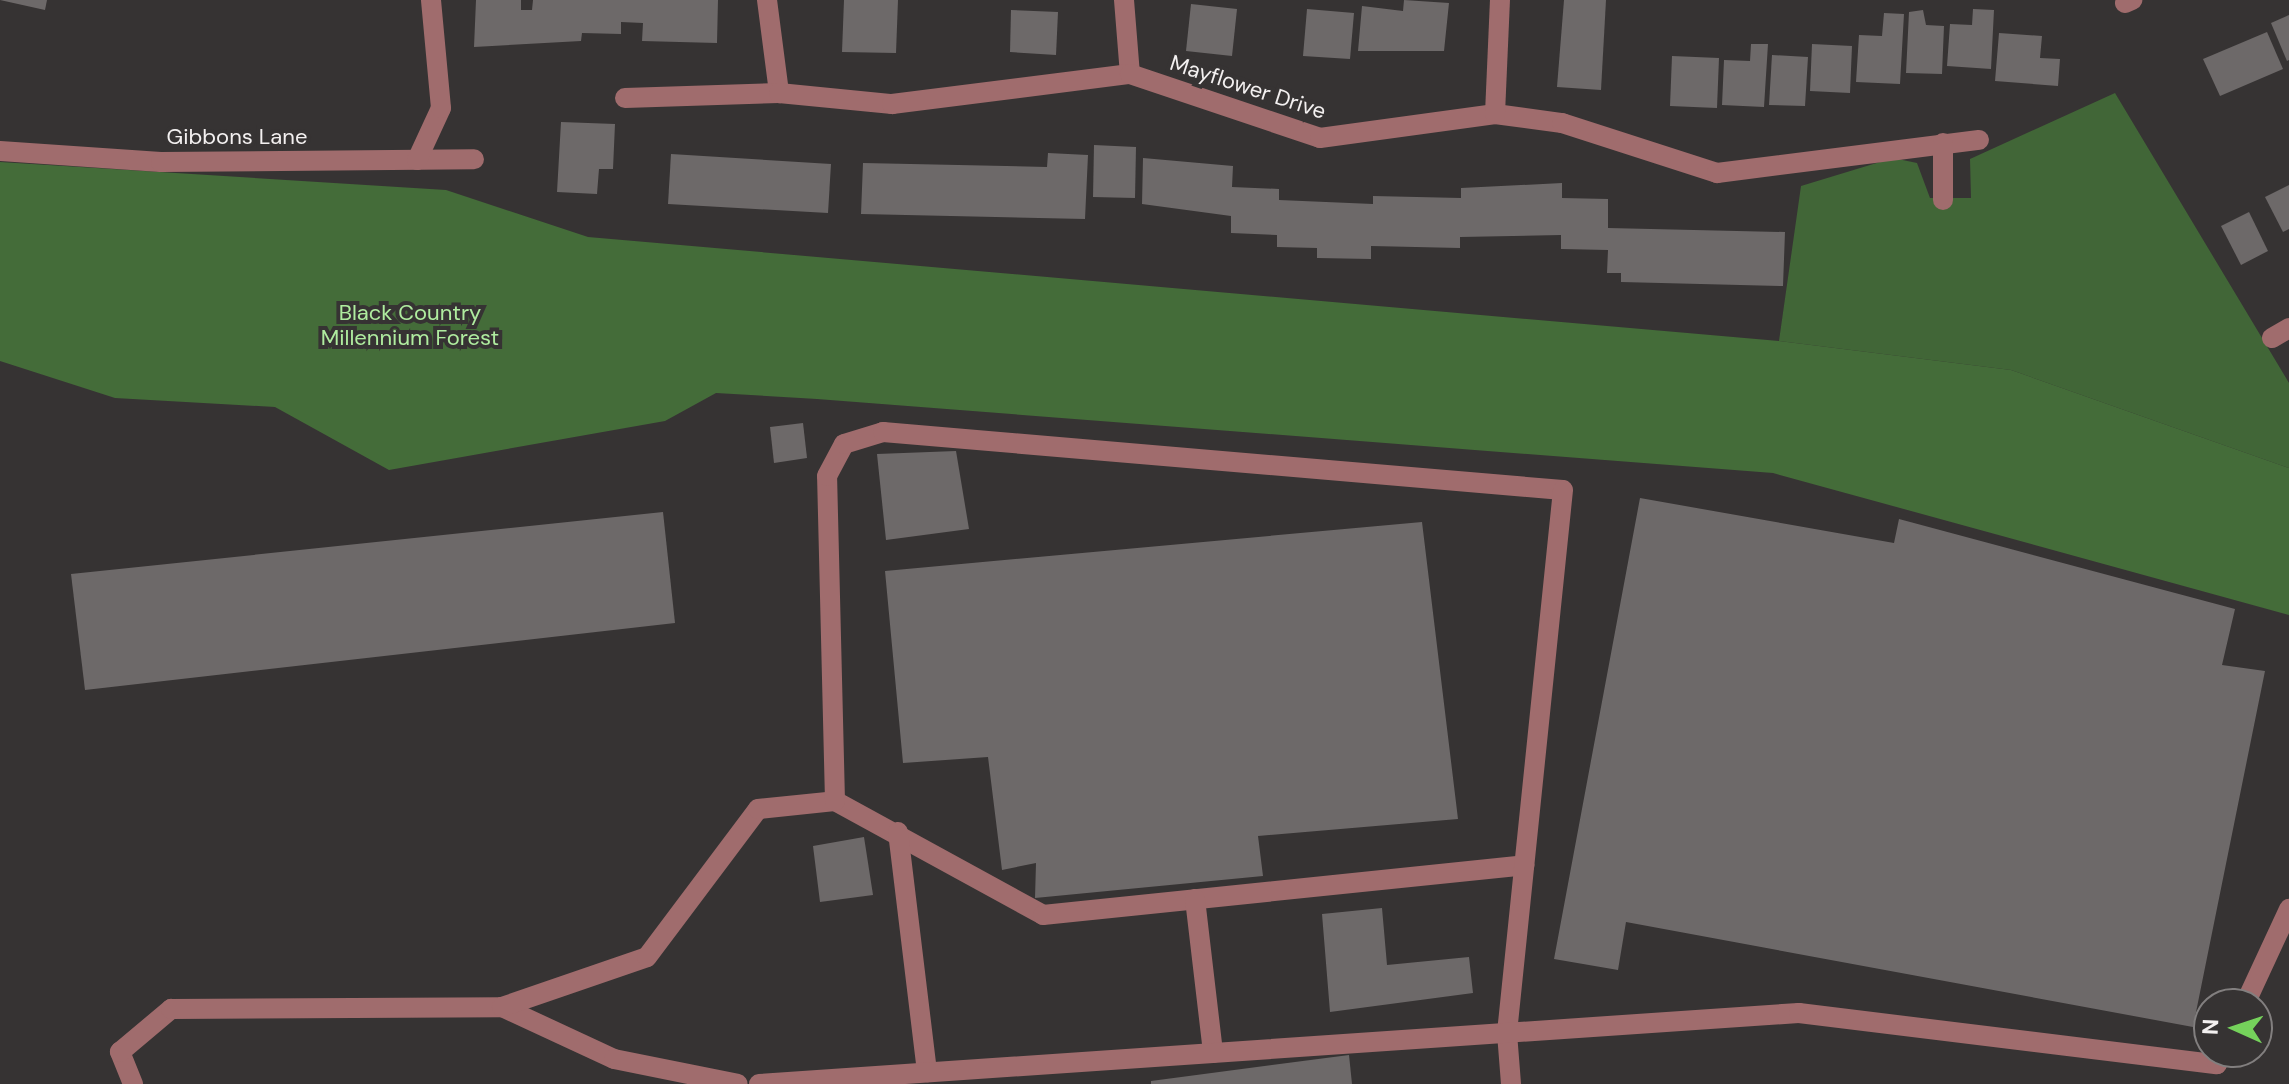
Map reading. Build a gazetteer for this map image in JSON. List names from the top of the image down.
{
  "streets": {
    "street": ["Mayflower Drive", "Gibbons Lane"]
  },
  "parks": ["Black Country Millennium Forest"],
  "north": "left"
}
